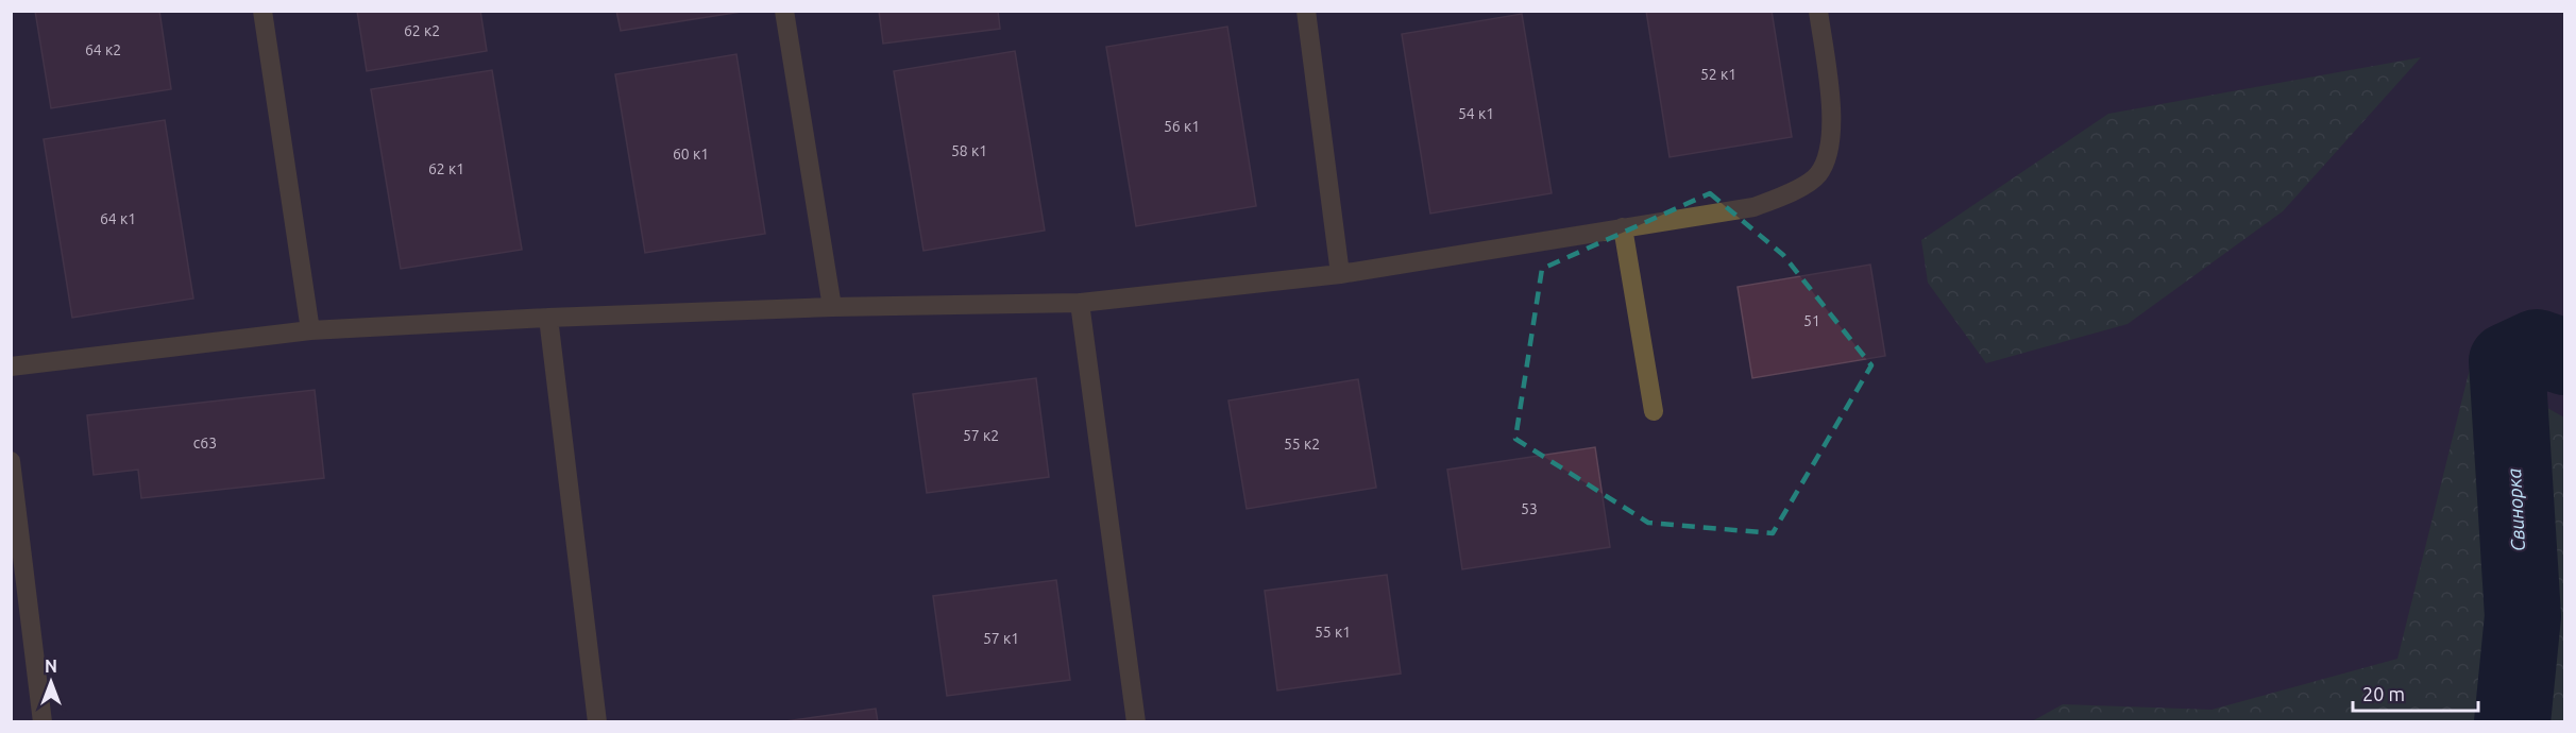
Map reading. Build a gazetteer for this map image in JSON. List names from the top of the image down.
{
  "water": ["Свинорка"],
  "house_numbers": [
    "62 к2",
    "64 к2",
    "52 к1",
    "54 к1",
    "56 к1",
    "58 к1",
    "60 к1",
    "62 к1",
    "64 к1",
    "51",
    "57 к2",
    "с63",
    "55 к2",
    "53",
    "55 к1",
    "57 к1"
  ],
  "scale_bar": "20 m",
  "north": "top"
}
